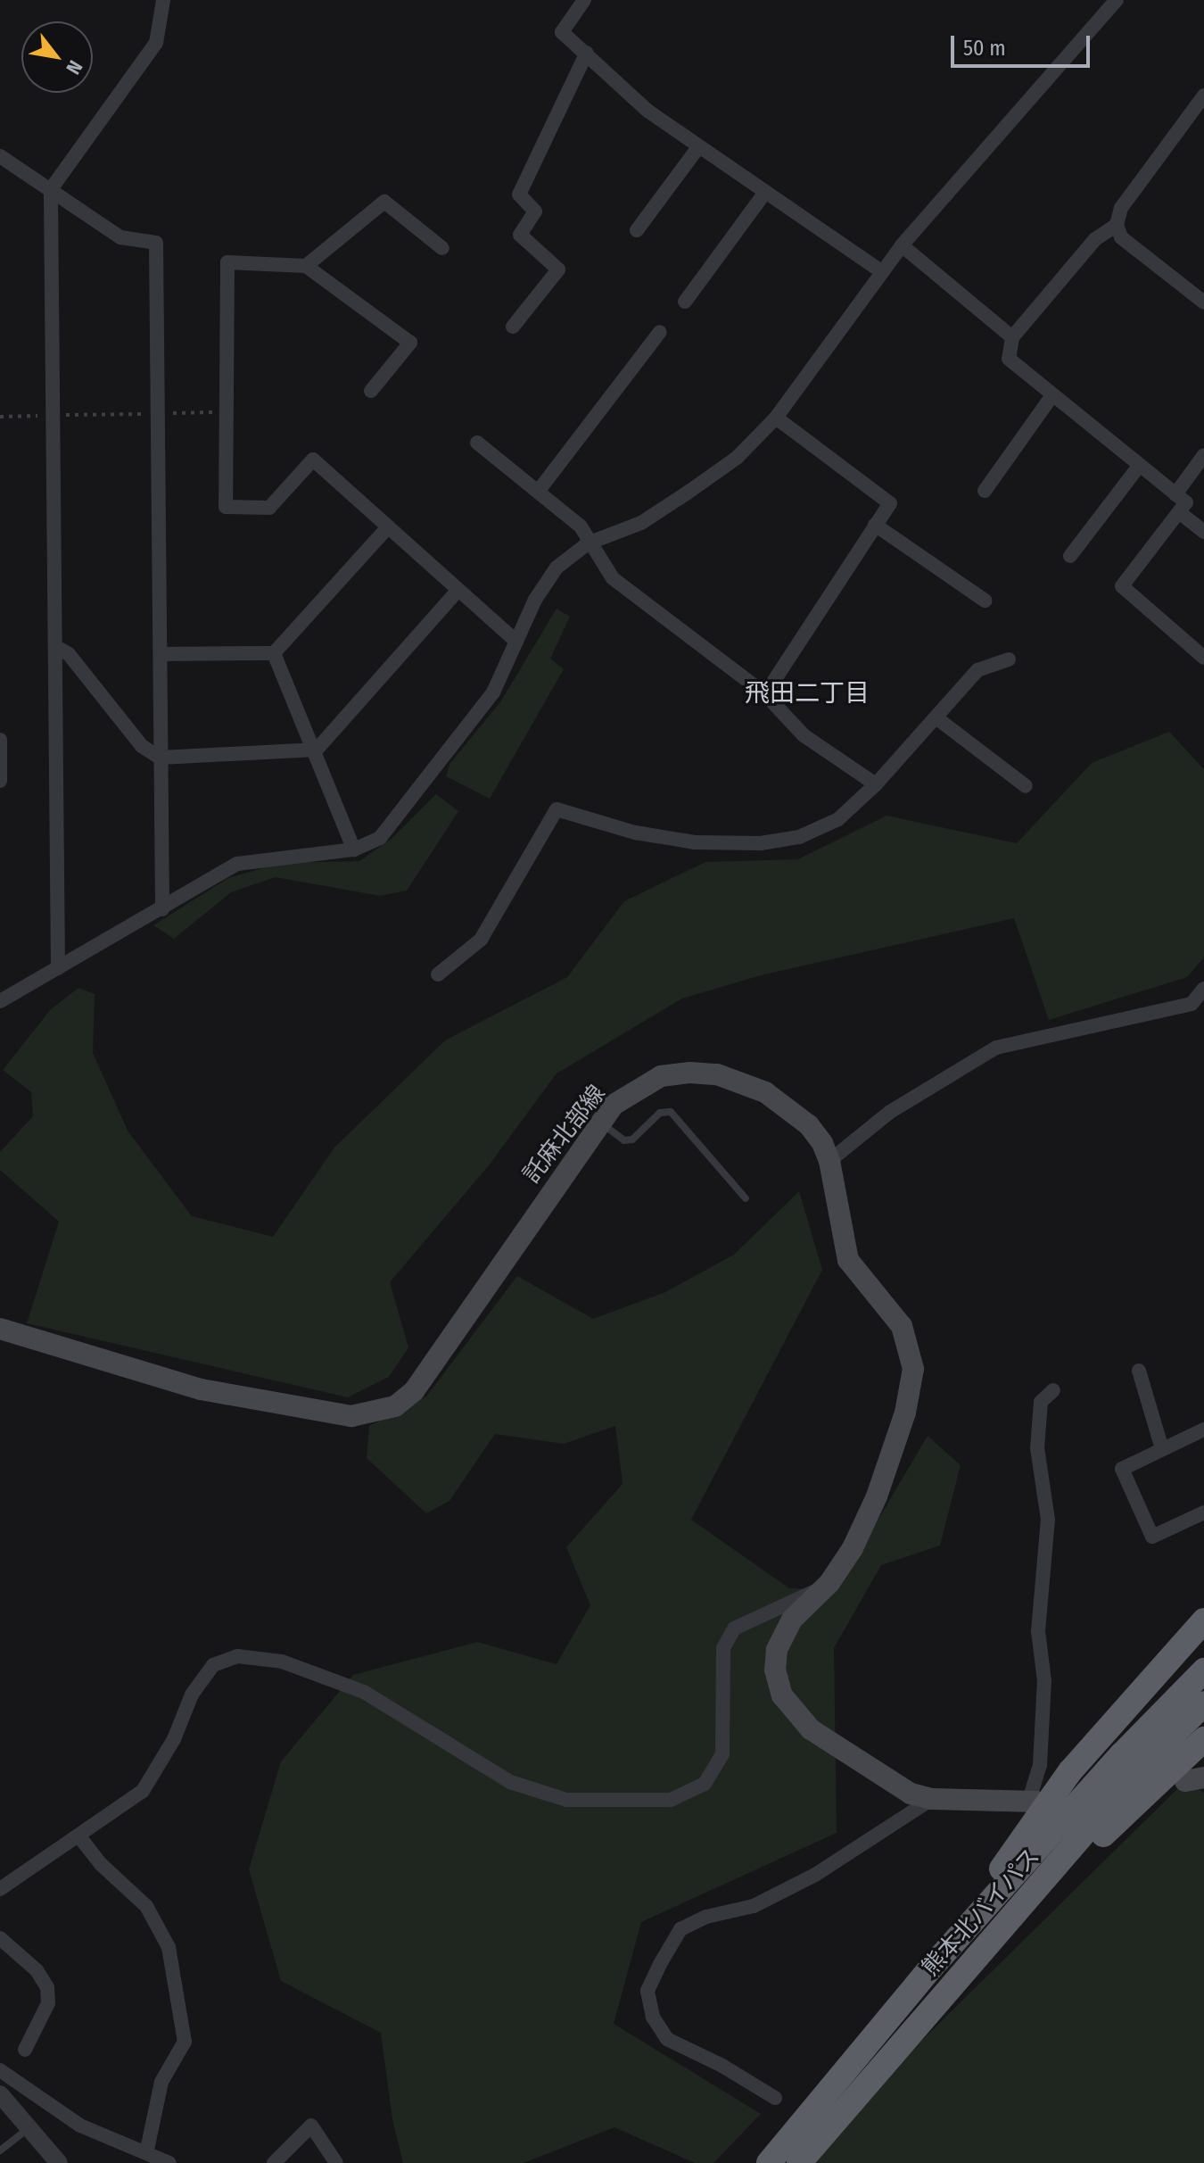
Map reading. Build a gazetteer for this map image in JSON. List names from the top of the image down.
{
  "streets": {
    "highway": ["熊本北バイパス"],
    "main road": ["託麻北部線"]
  },
  "districts": ["飛田二丁目"],
  "scale_bar": "50 m",
  "north": "bottom right"
}
